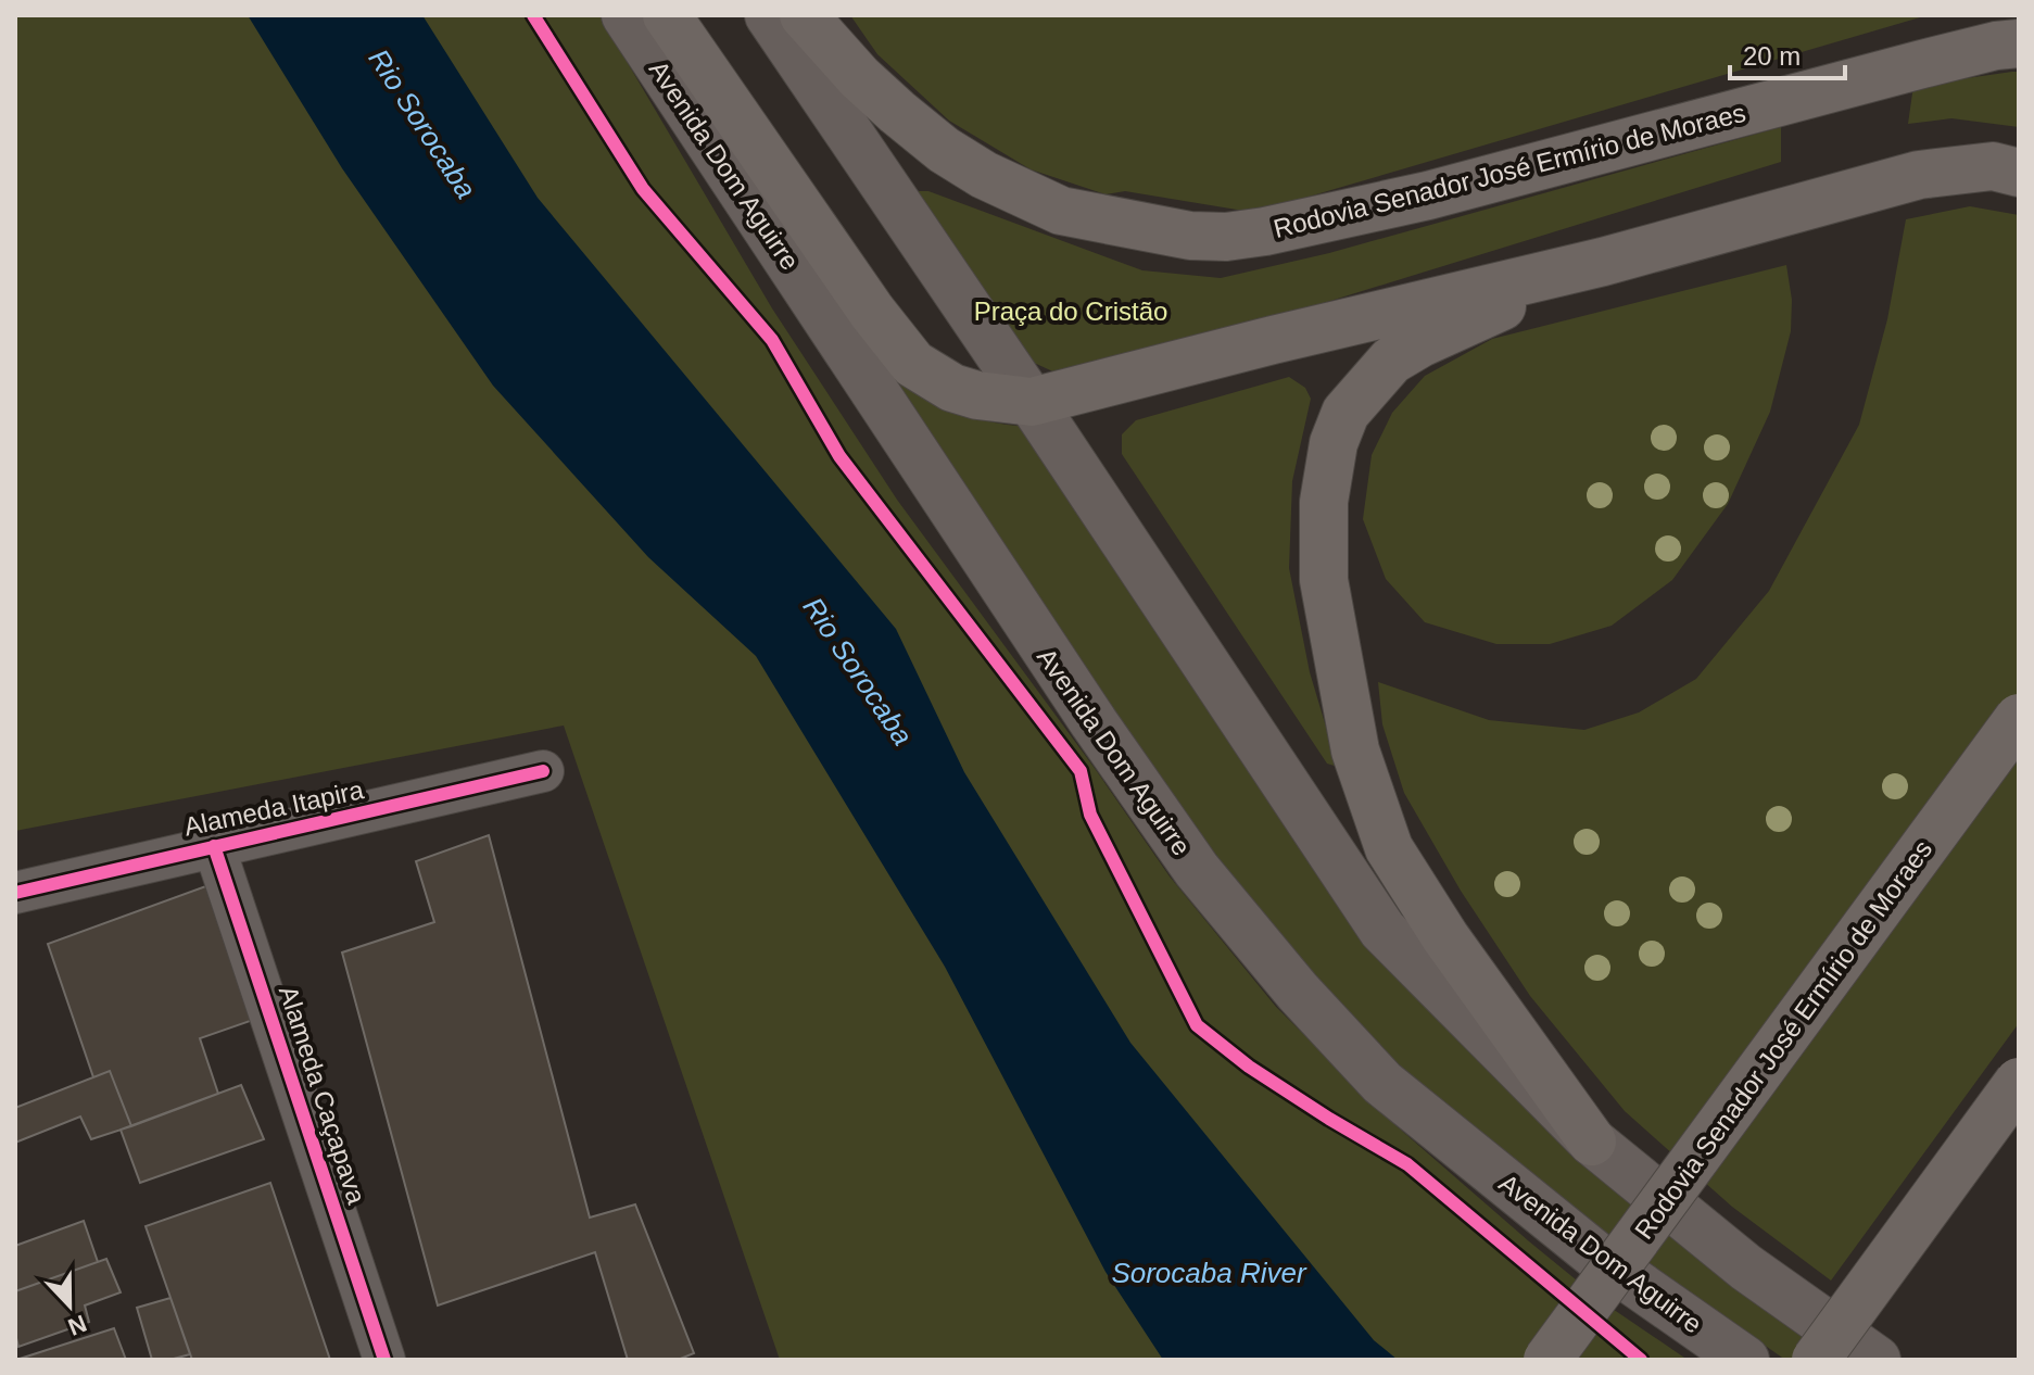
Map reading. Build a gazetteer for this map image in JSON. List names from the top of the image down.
{
  "streets": {
    "highway": ["Rodovia Senador José Ermírio de Moraes"],
    "main road": ["Avenida Dom Aguirre"],
    "street": ["Alameda Itapira", "Alameda Caçapava"]
  },
  "crossings": [
    ["Alameda Itapira", "Alameda Caçapava"]
  ],
  "water": ["Rio Sorocaba", "Sorocaba River"],
  "parks": ["Praça do Cristão"],
  "scale_bar": "20 m",
  "north": "bottom"
}
